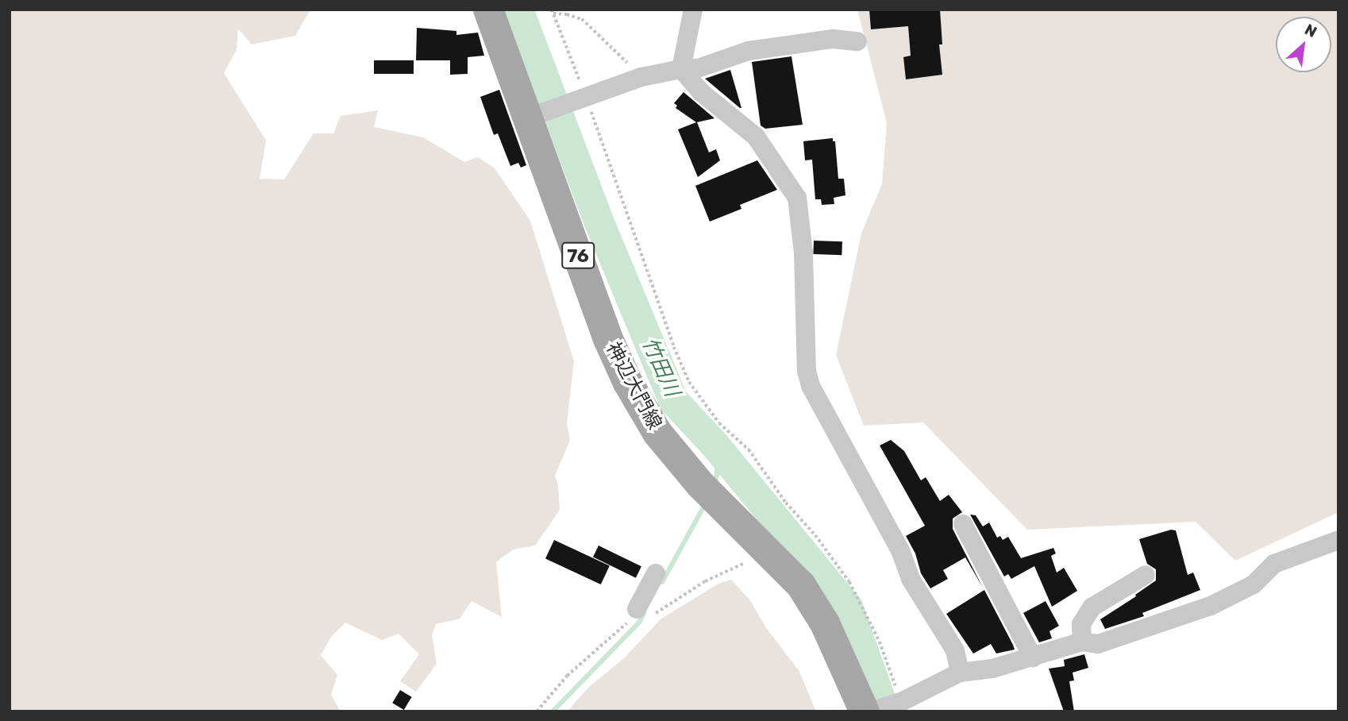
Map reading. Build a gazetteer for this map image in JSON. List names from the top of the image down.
{
  "streets": {
    "main road": ["76", "神辺大門線"]
  },
  "water": ["竹田川"],
  "north": "top right"
}
